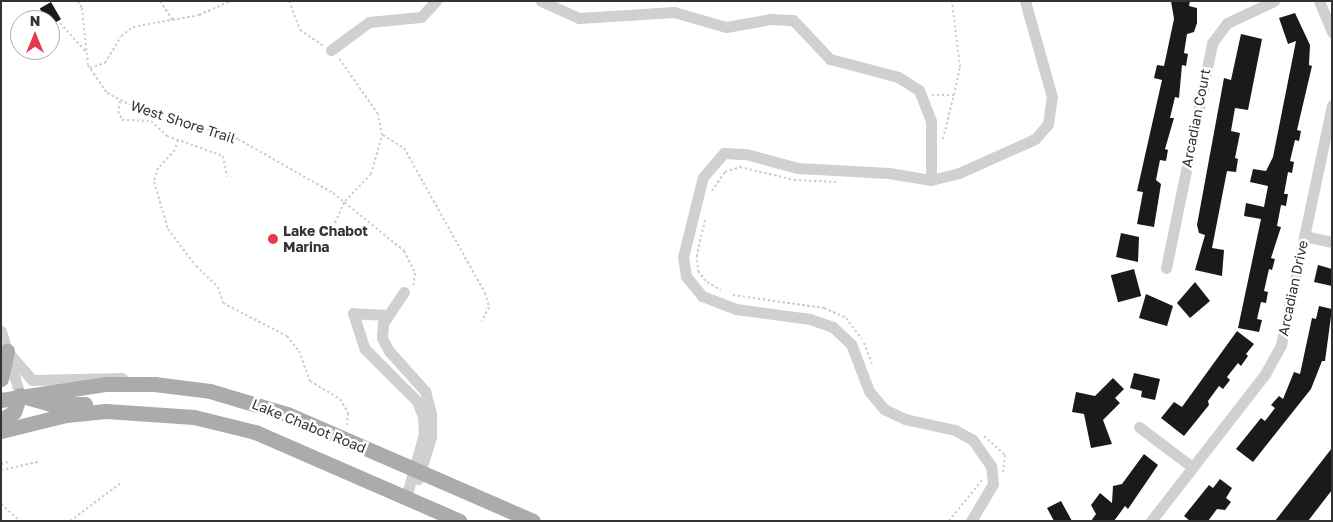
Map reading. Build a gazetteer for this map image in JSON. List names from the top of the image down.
{
  "streets": {
    "main road": ["Lake Chabot Road"],
    "street": ["Arcadian Court", "Arcadian Drive"],
    "path": ["West Shore Trail"]
  },
  "places": ["Lake Chabot Marina"],
  "north": "top"
}
